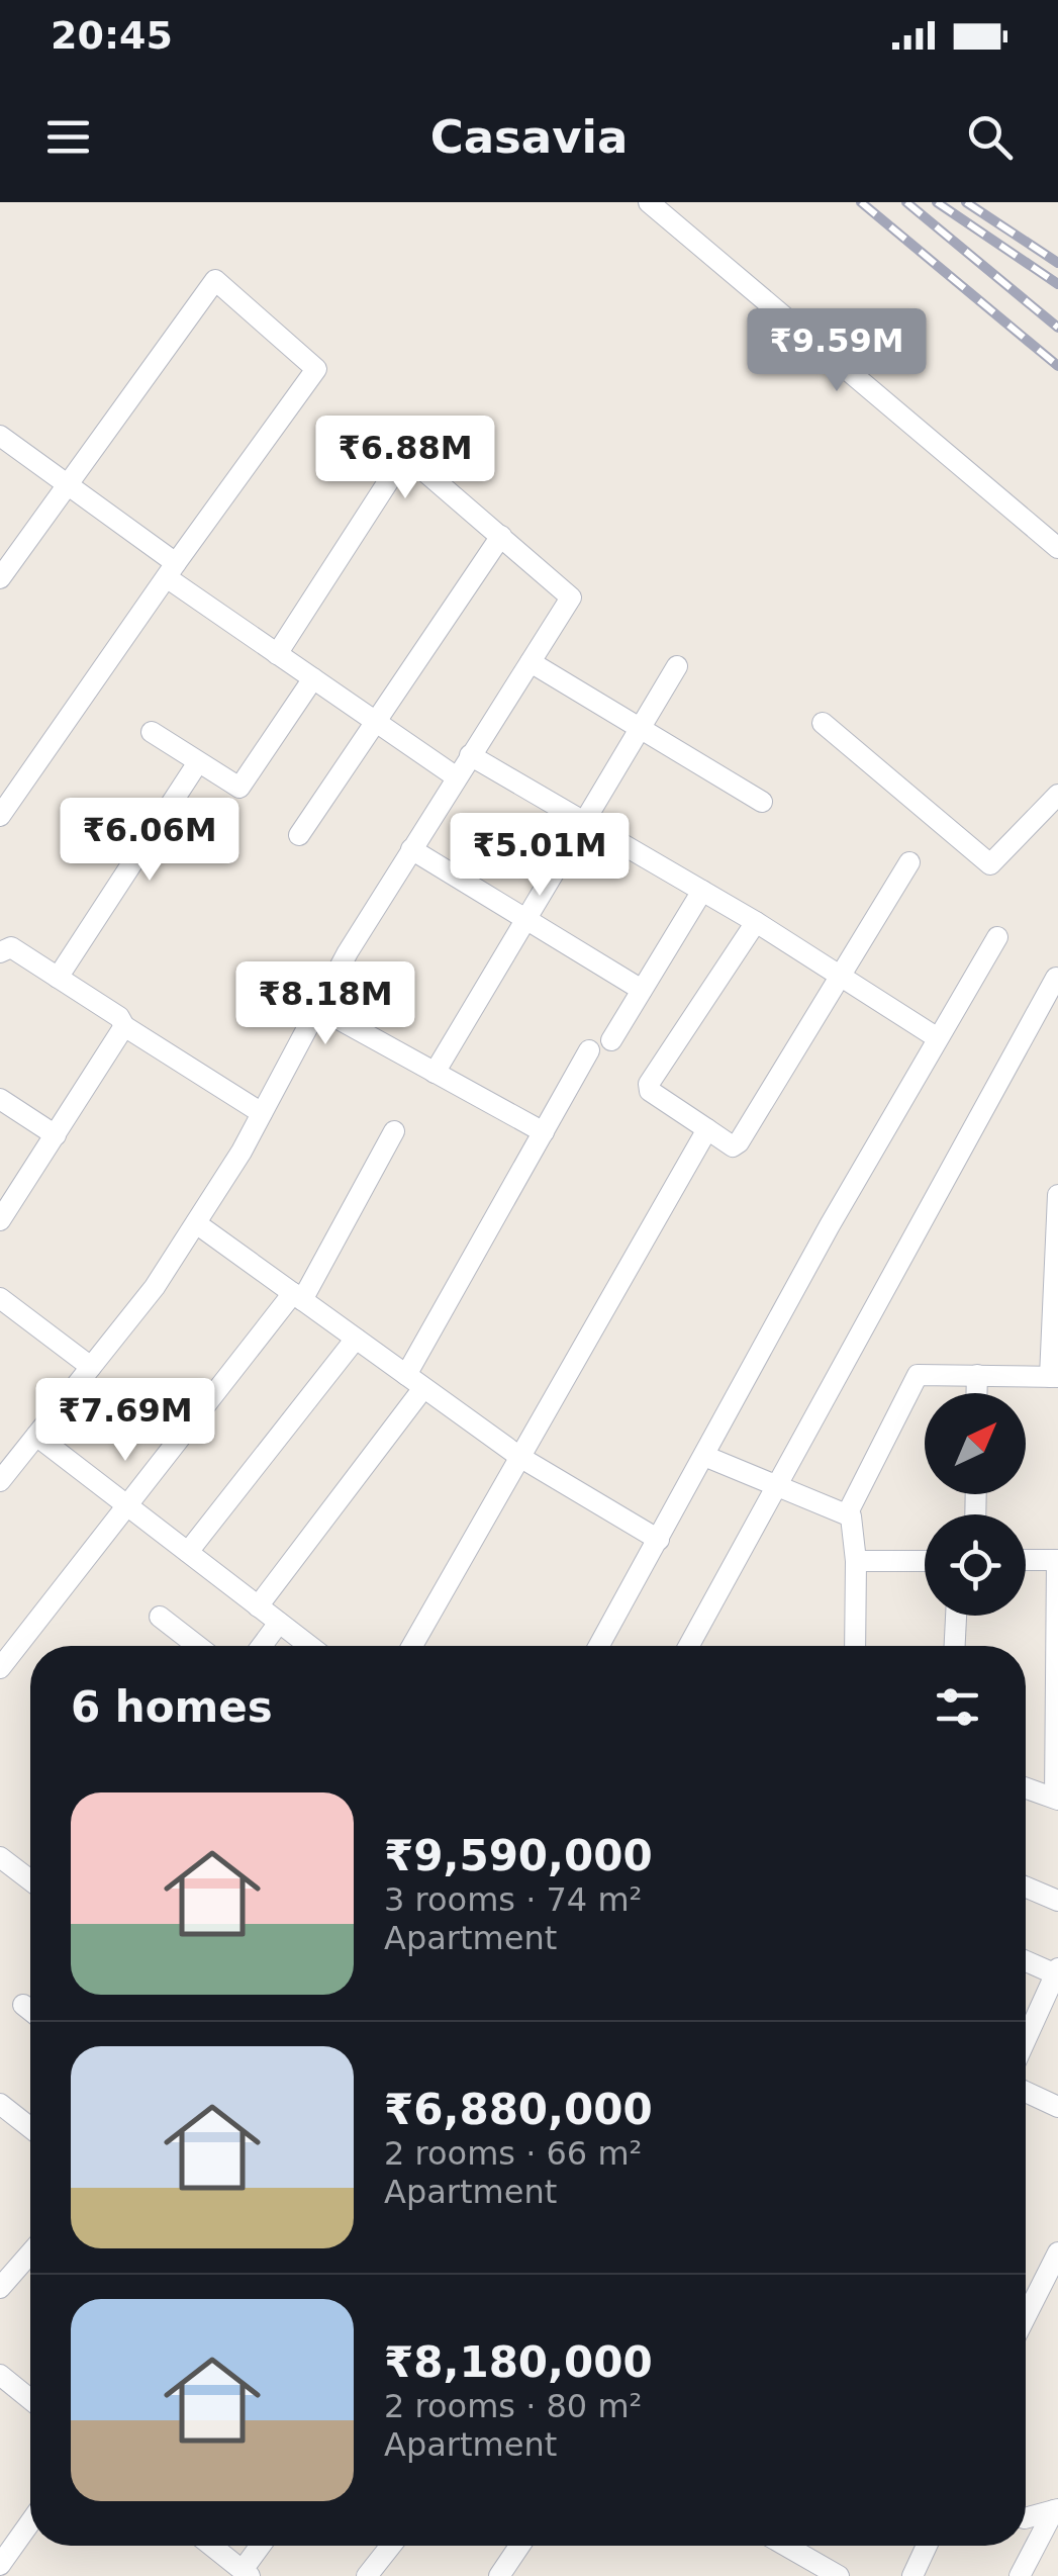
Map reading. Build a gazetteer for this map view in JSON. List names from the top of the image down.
{
  "north": "top right",
  "page": {
    "status": "20:45",
    "header": "Casavia",
    "price": [
      "₹9.59M",
      "₹6.88M",
      "₹6.06M",
      "₹5.01M",
      "₹8.18M",
      "₹7.69M"
    ],
    "heading": "6 homes",
    "list": [
      {
        "name": "₹9,590,000",
        "note": "3 rooms · 74 m² · Apartment"
      },
      {
        "name": "₹6,880,000",
        "note": "2 rooms · 66 m² · Apartment"
      },
      {
        "name": "₹8,180,000",
        "note": "2 rooms · 80 m² · Apartment"
      }
    ]
  }
}
